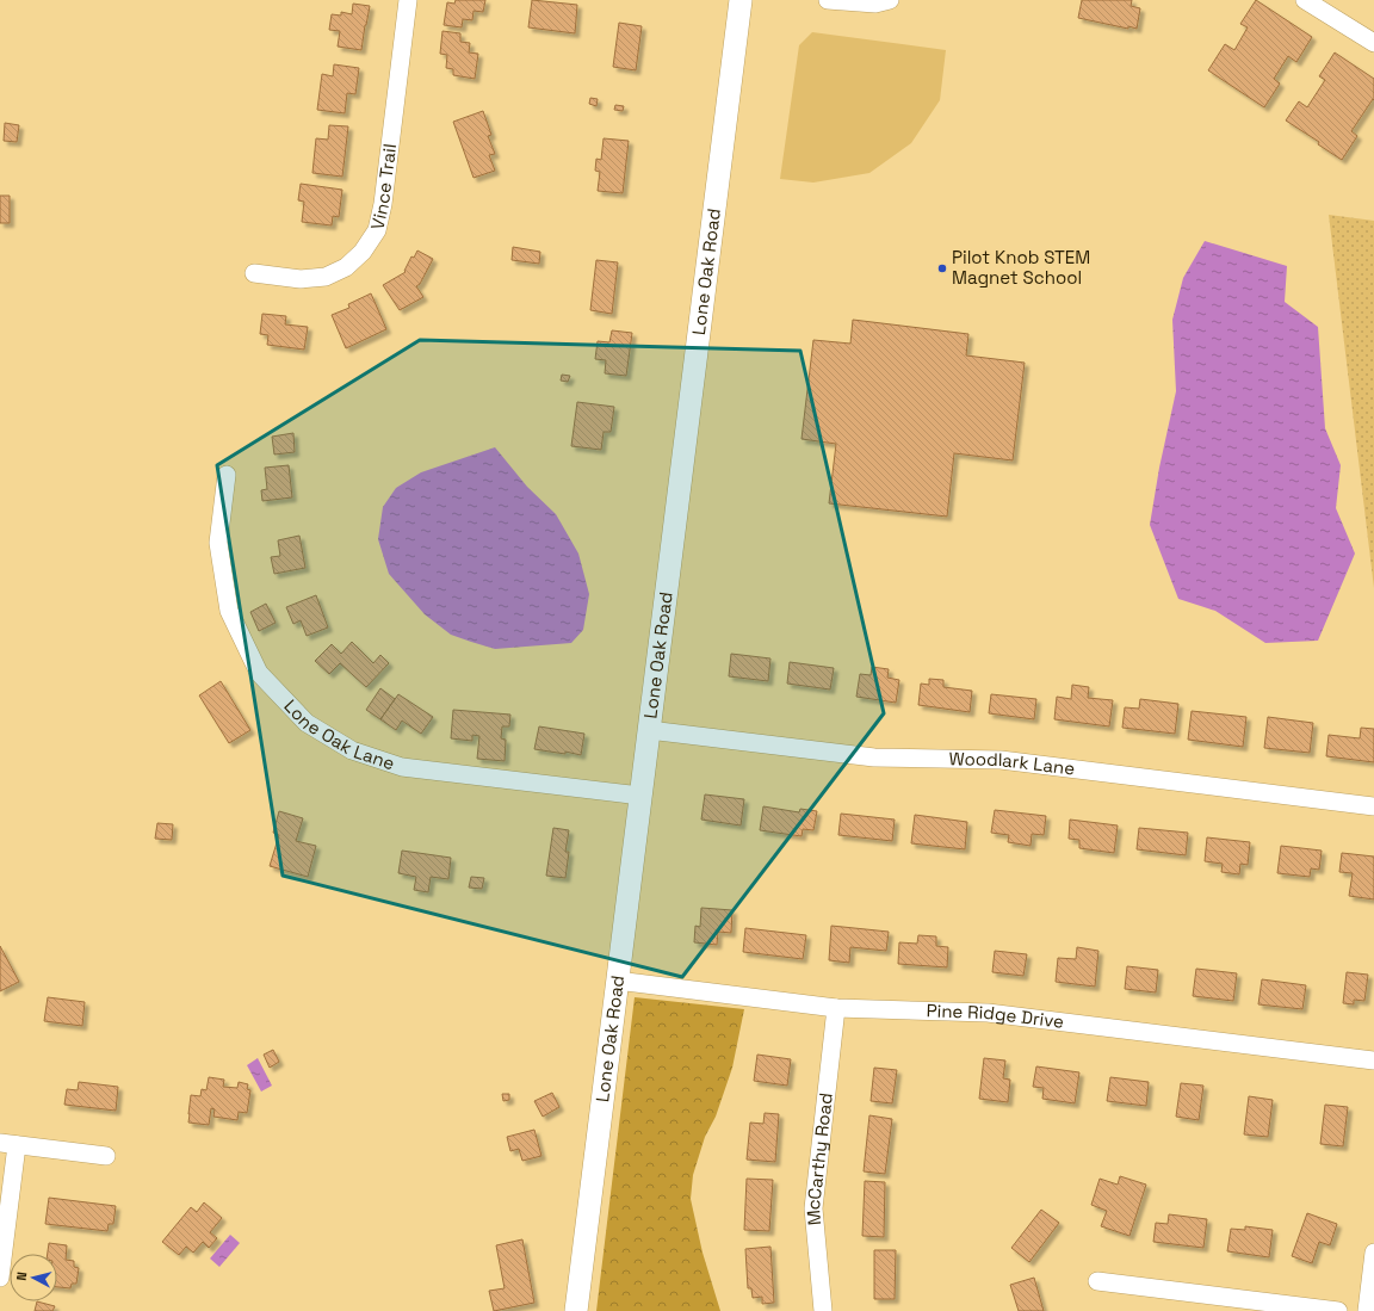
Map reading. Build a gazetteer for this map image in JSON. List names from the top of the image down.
{
  "streets": {
    "main road": ["Lone Oak Road"],
    "street": [
      "Vince Trail",
      "Lone Oak Lane",
      "Woodlark Lane",
      "Pine Ridge Drive",
      "McCarthy Road"
    ]
  },
  "crossings": [
    ["Lone Oak Road", "Lone Oak Lane"],
    ["Lone Oak Road", "Woodlark Lane"],
    ["Lone Oak Road", "Pine Ridge Drive"],
    ["Pine Ridge Drive", "McCarthy Road"]
  ],
  "places": ["Pilot Knob STEM Magnet School"],
  "north": "left"
}
